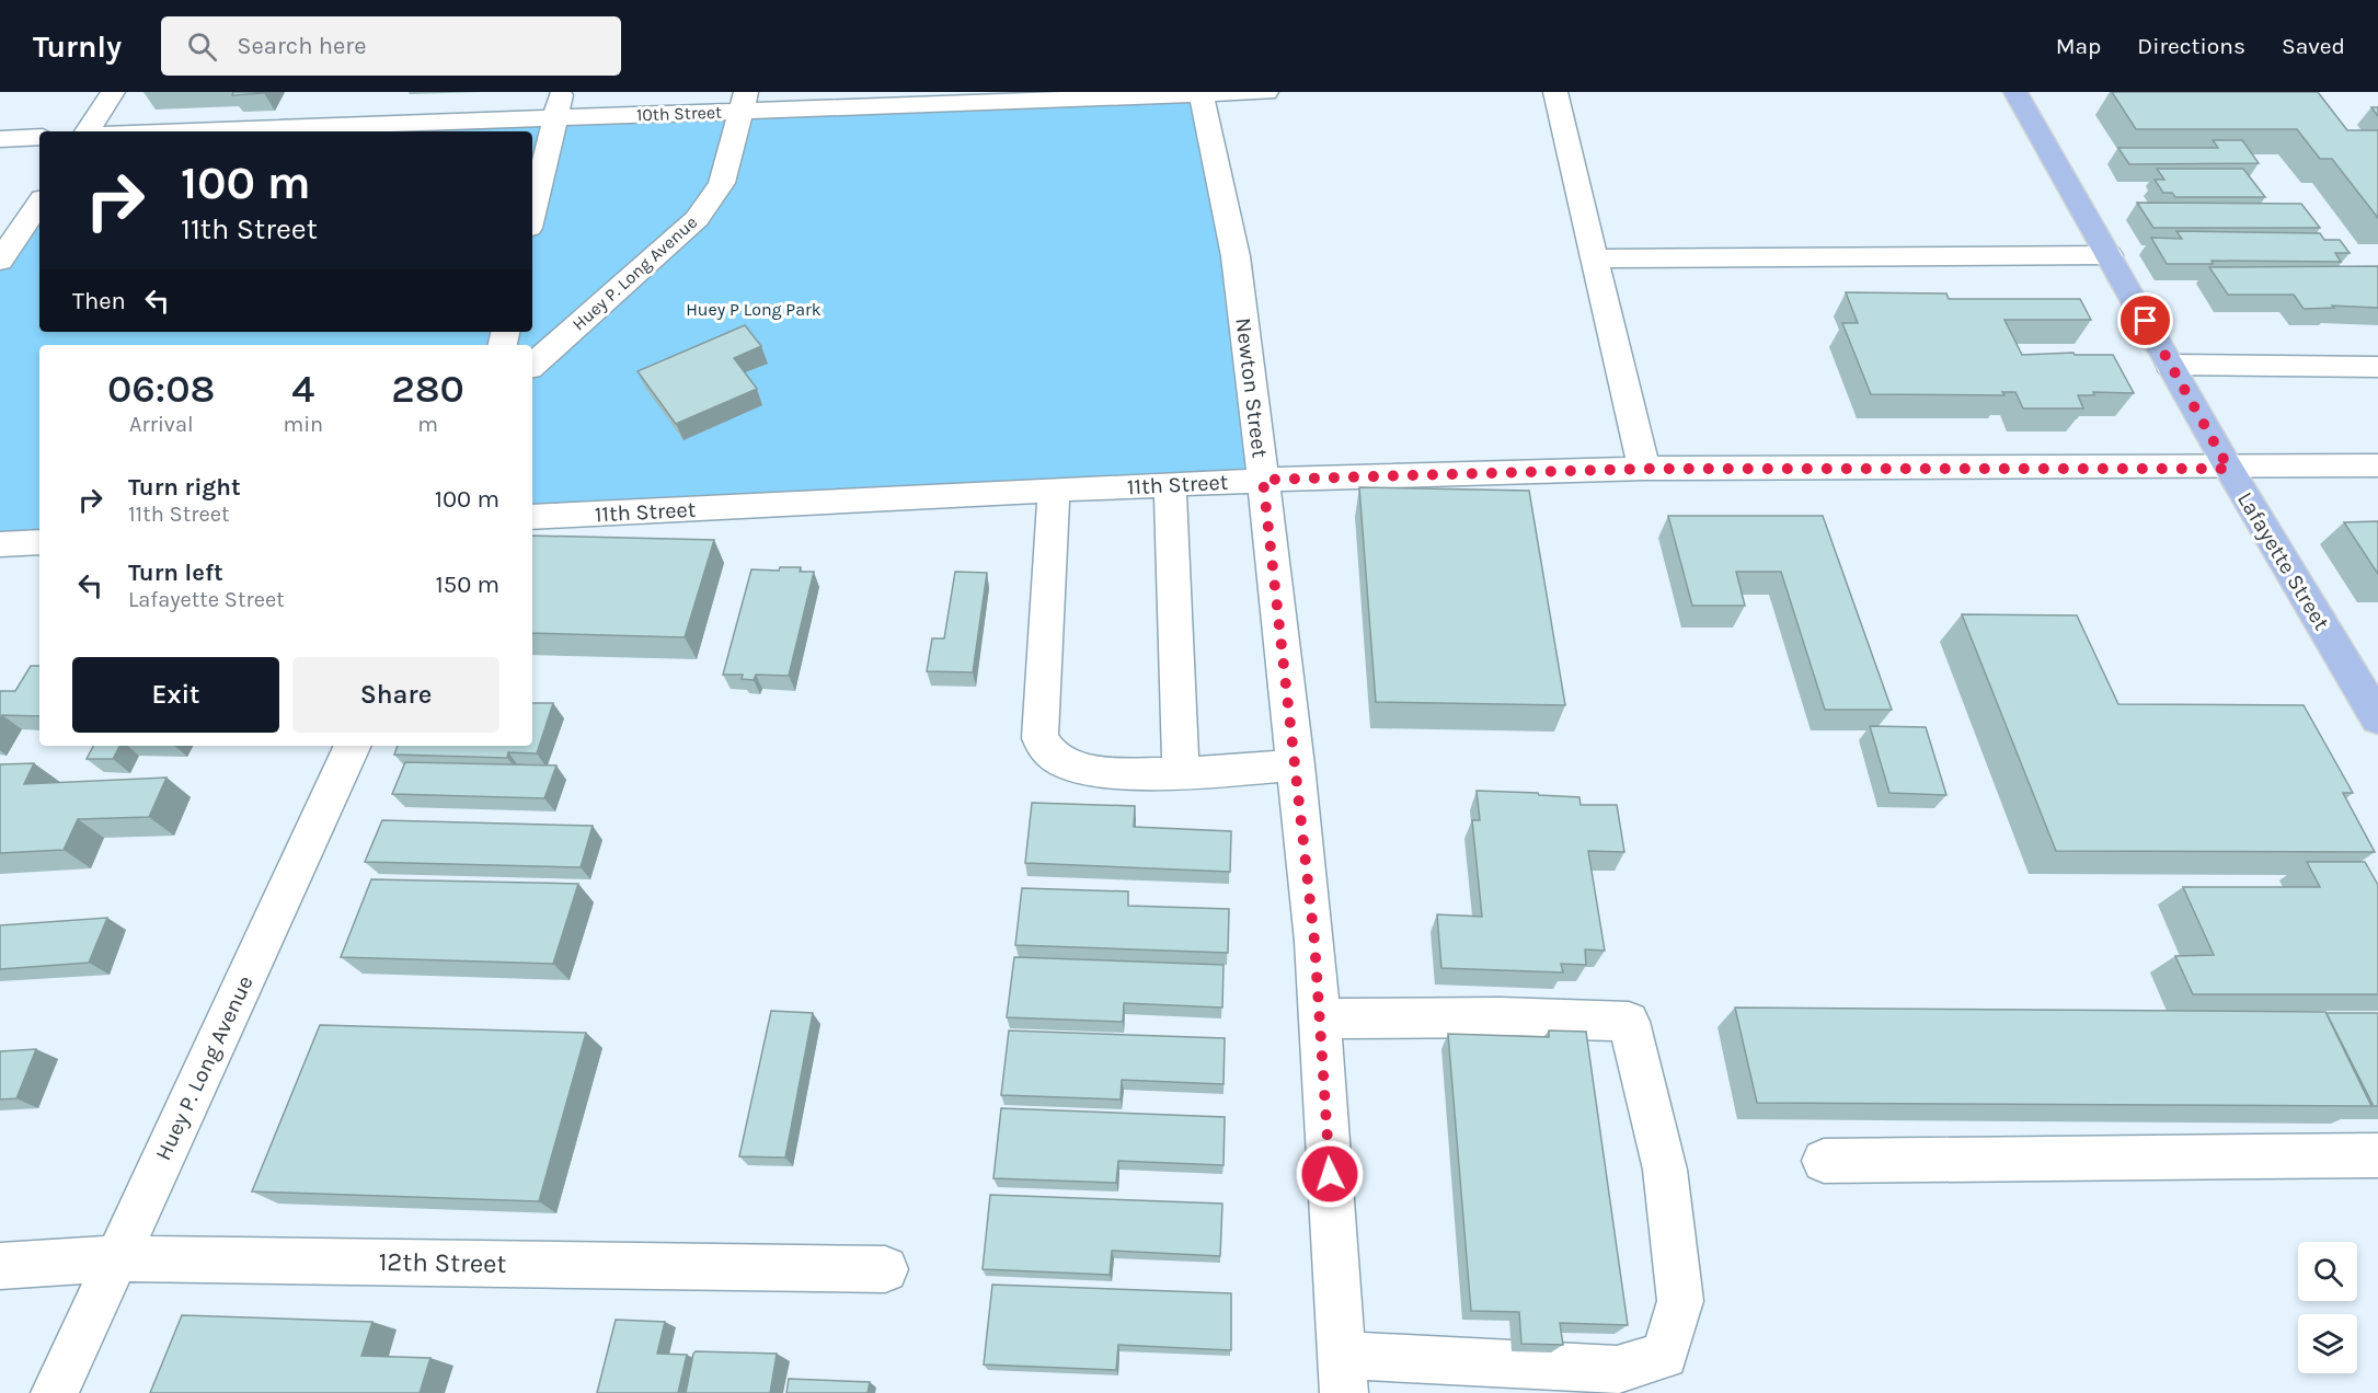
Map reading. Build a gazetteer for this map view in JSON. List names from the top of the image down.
{
  "streets": {
    "main road": ["Lafayette Street"],
    "street": [
      "10th Street",
      "Huey P. Long Avenue",
      "Newton Street",
      "11th Street",
      "12th Street"
    ]
  },
  "crossings": [
    ["10th Street", "Huey P. Long Avenue"],
    ["10th Street", "Newton Street"],
    ["Huey P. Long Avenue", "12th Street"],
    ["Newton Street", "11th Street"],
    ["11th Street", "Lafayette Street"]
  ],
  "parks": ["Huey P Long Park"],
  "page": {
    "header": "Turnly",
    "search": "Search here",
    "nav": ["Map", "Directions", "Saved"],
    "turn": ["100 m", "11th Street"],
    "then": "Then",
    "eta": [
      "06:08",
      "Arrival",
      "4",
      "min",
      "280",
      "m"
    ],
    "list": [
      {
        "name": "Turn right",
        "note": "11th Street",
        "value": "100 m"
      },
      {
        "name": "Turn left",
        "note": "Lafayette Street",
        "value": "150 m"
      }
    ],
    "buttons": ["Exit", "Share"]
  }
}
